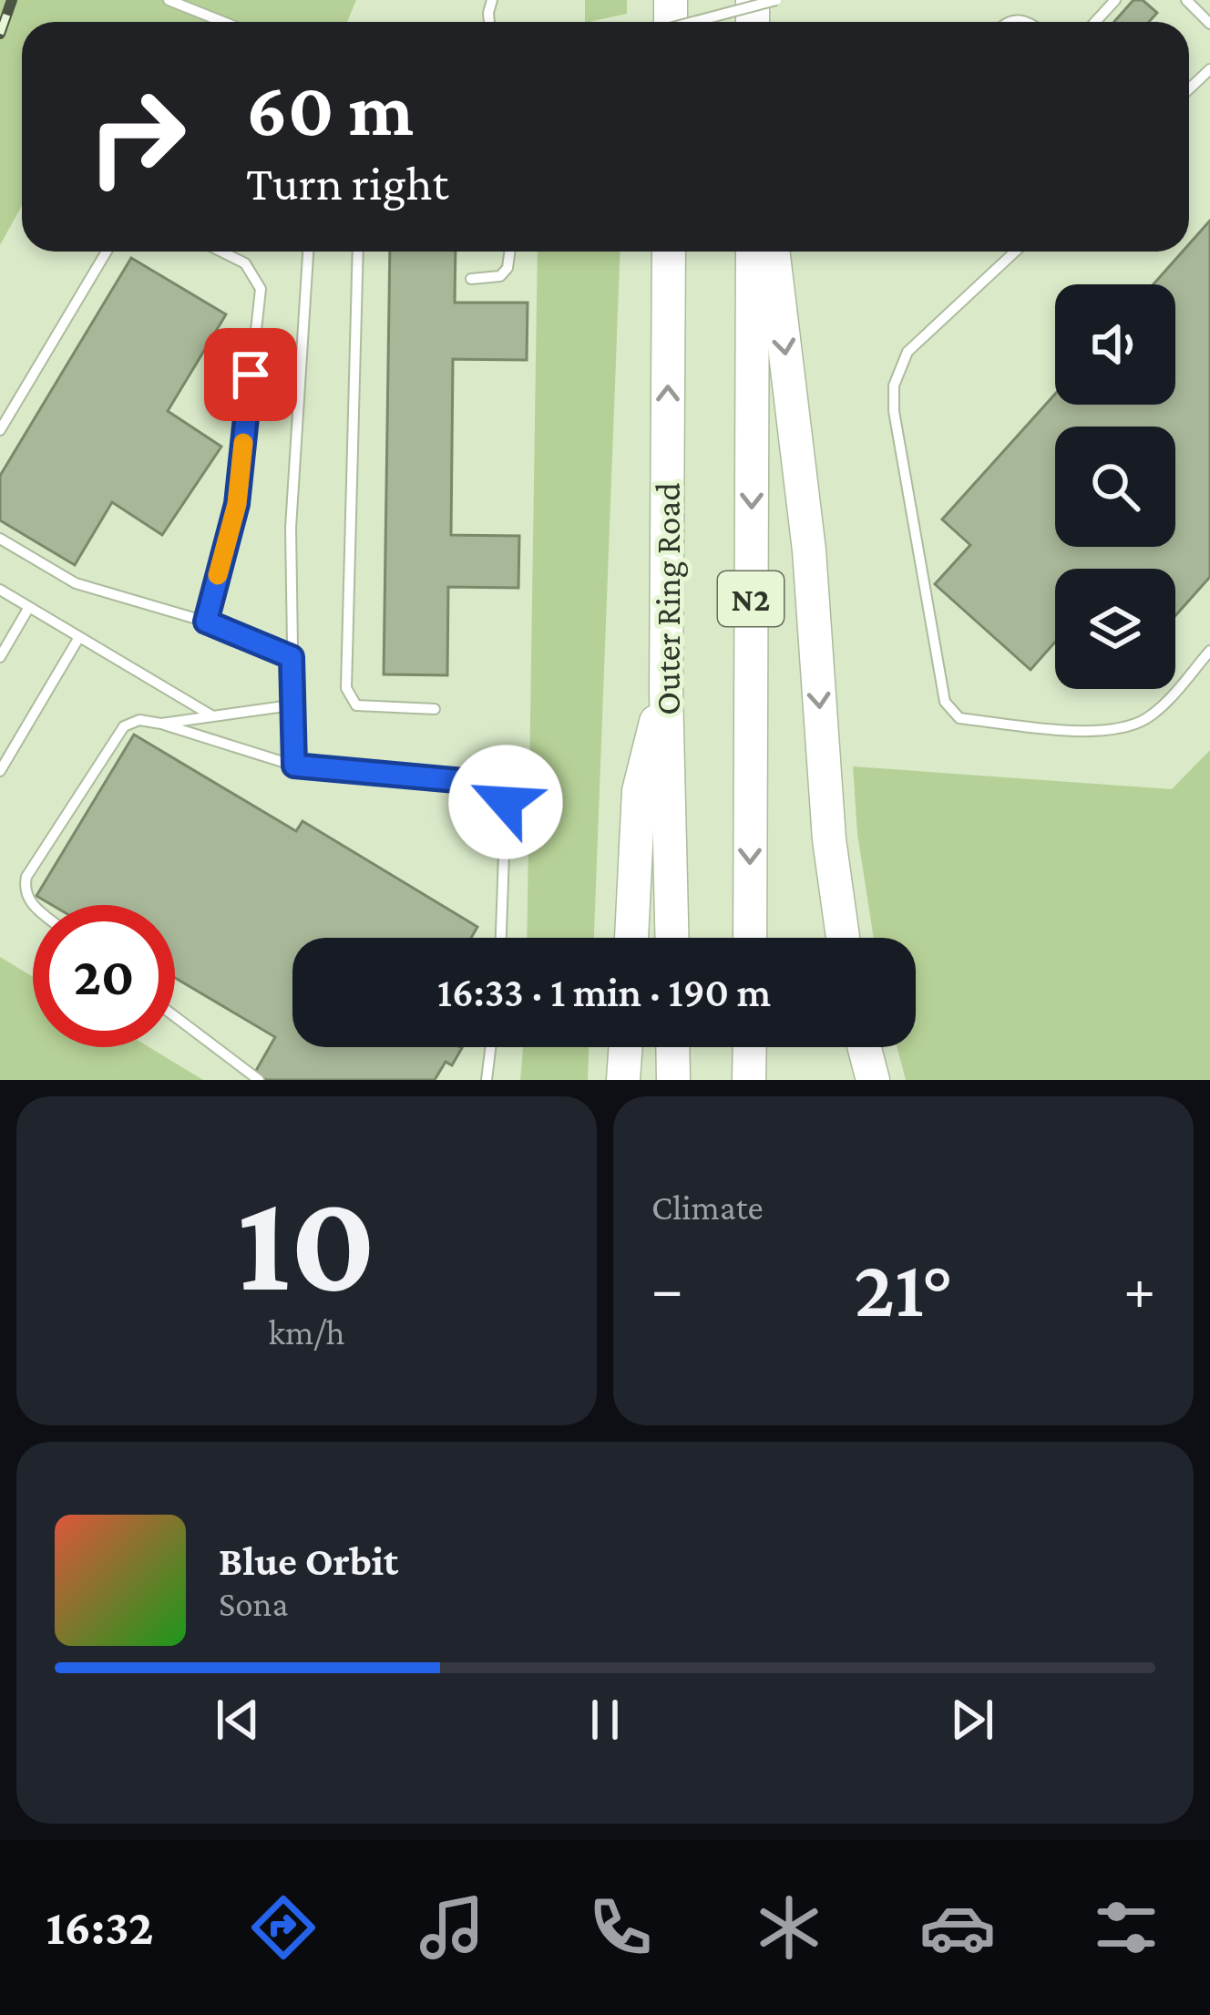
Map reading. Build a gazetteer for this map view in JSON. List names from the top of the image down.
{
  "streets": {
    "highway": ["Outer Ring Road", "N2"]
  },
  "page": {
    "turn": ["60 m", "Turn right"],
    "limit": "20",
    "trip": "16:33 · 1 min · 190 m",
    "tile": [
      ["10", "km/h"],
      "Climate"
    ],
    "heat": ["−", "21°", "+"],
    "song": ["Blue Orbit", "Sona"],
    "tabs": "16:32"
  }
}
